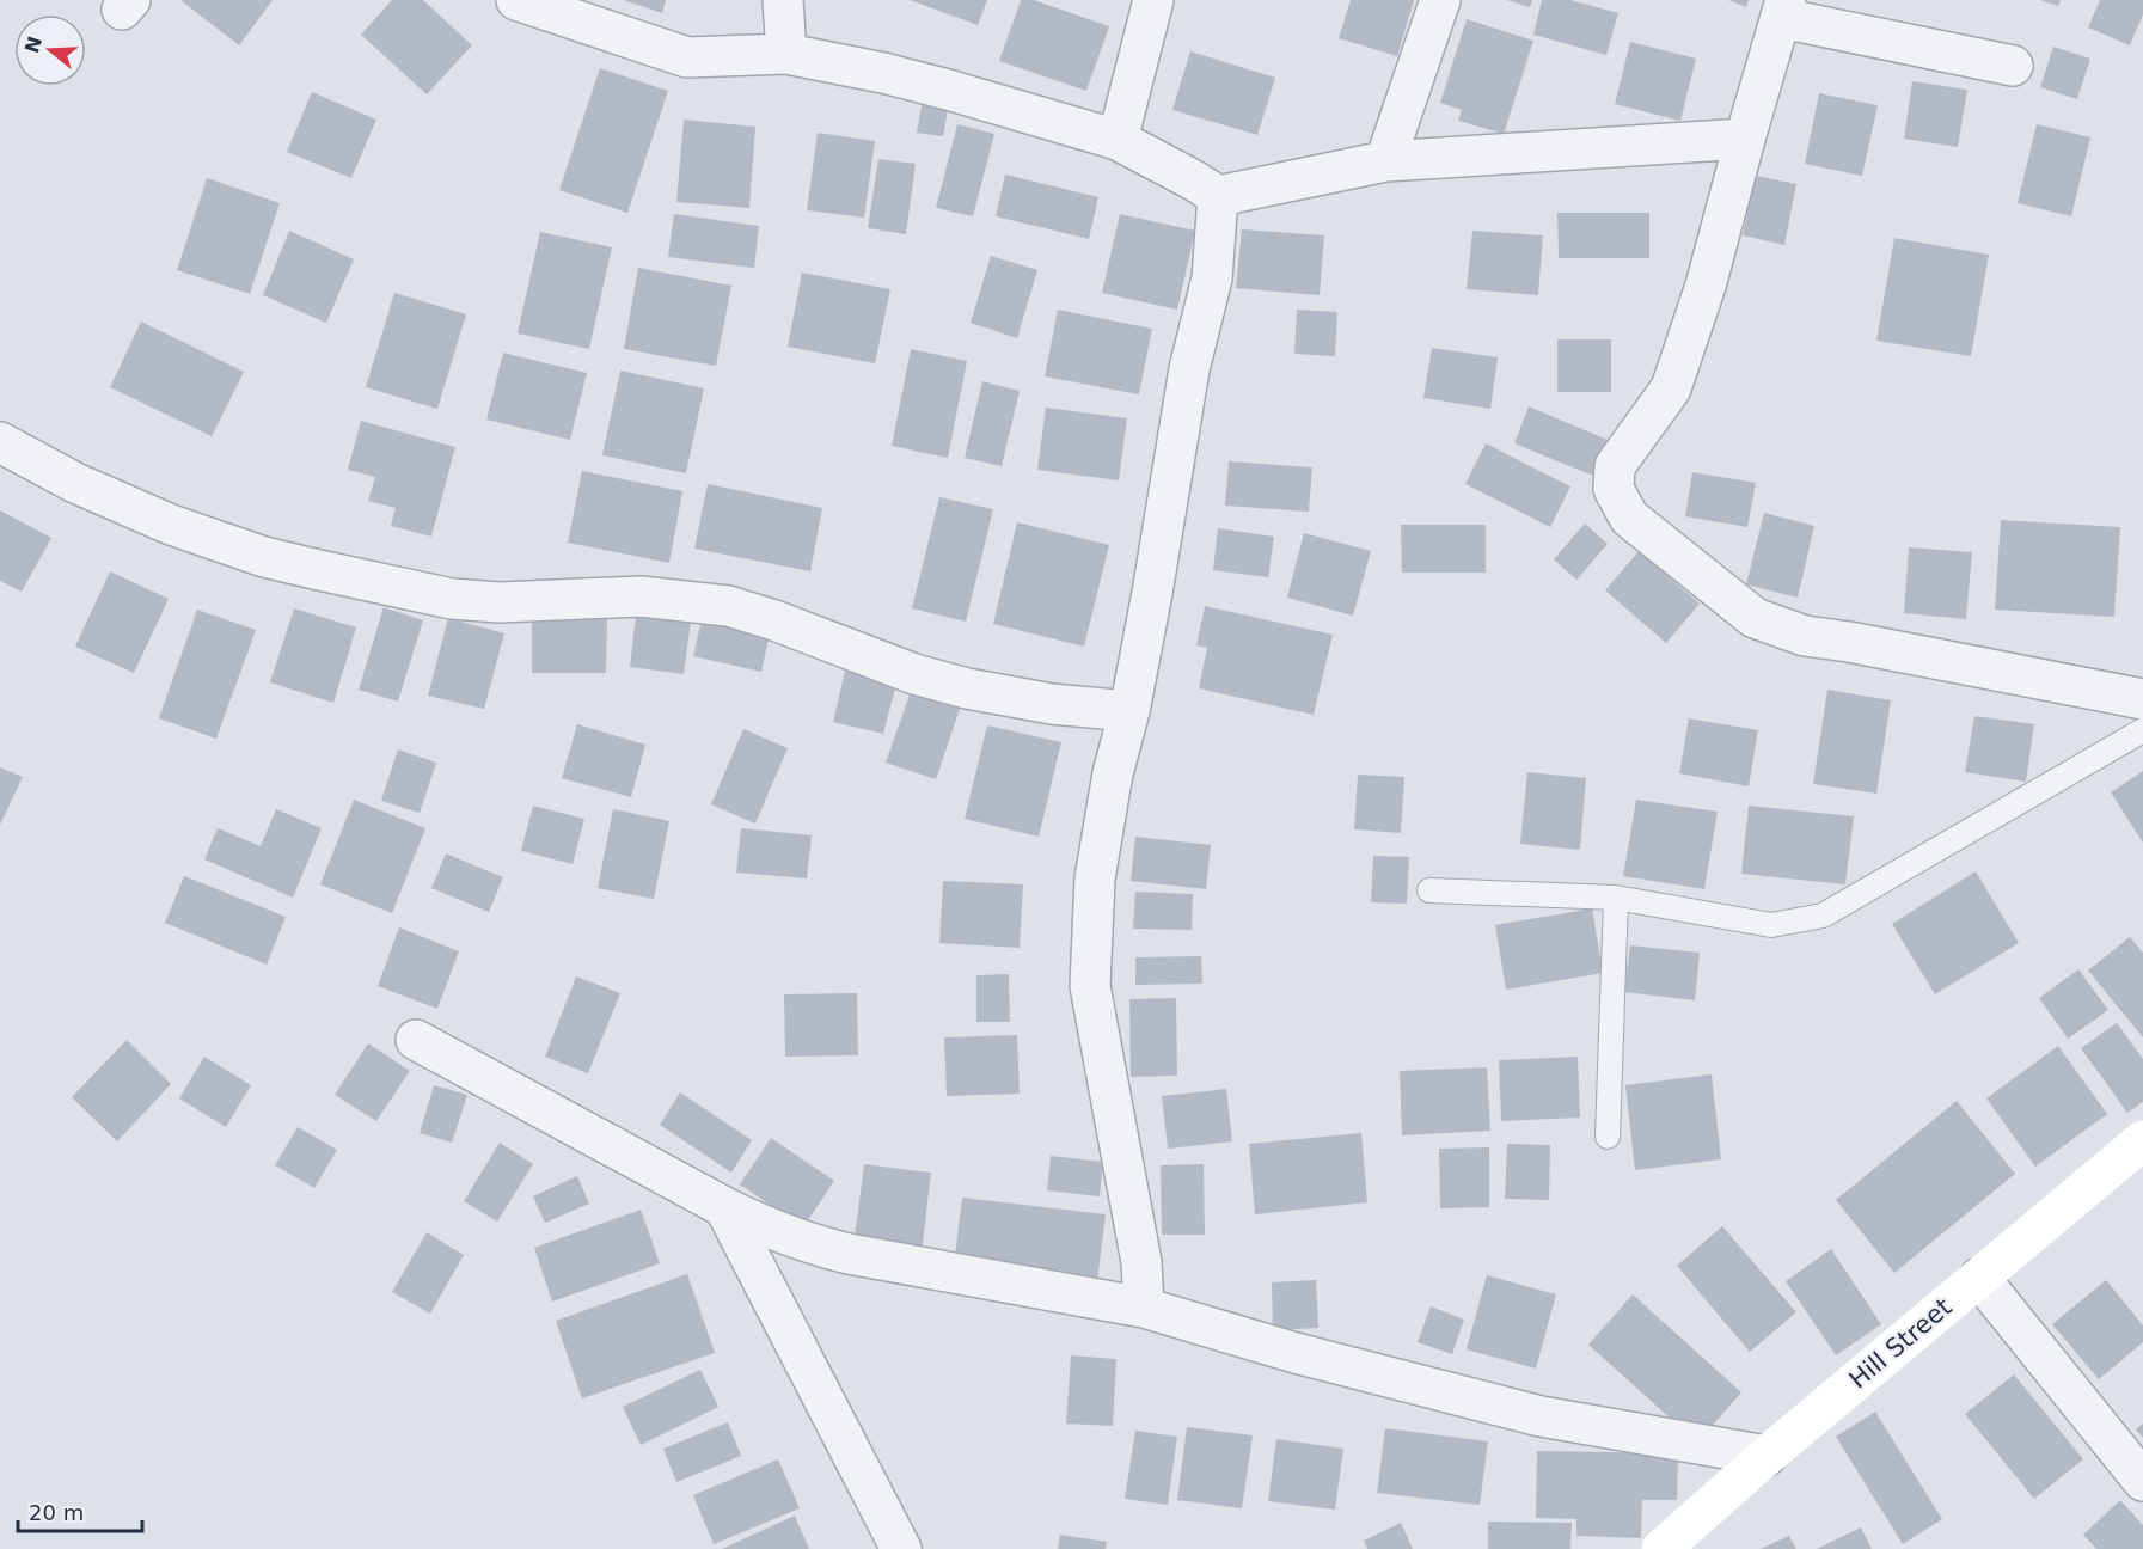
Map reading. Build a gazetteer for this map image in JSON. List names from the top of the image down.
{
  "streets": {
    "main road": ["Hill Street"]
  },
  "scale_bar": "20 m",
  "north": "left"
}
